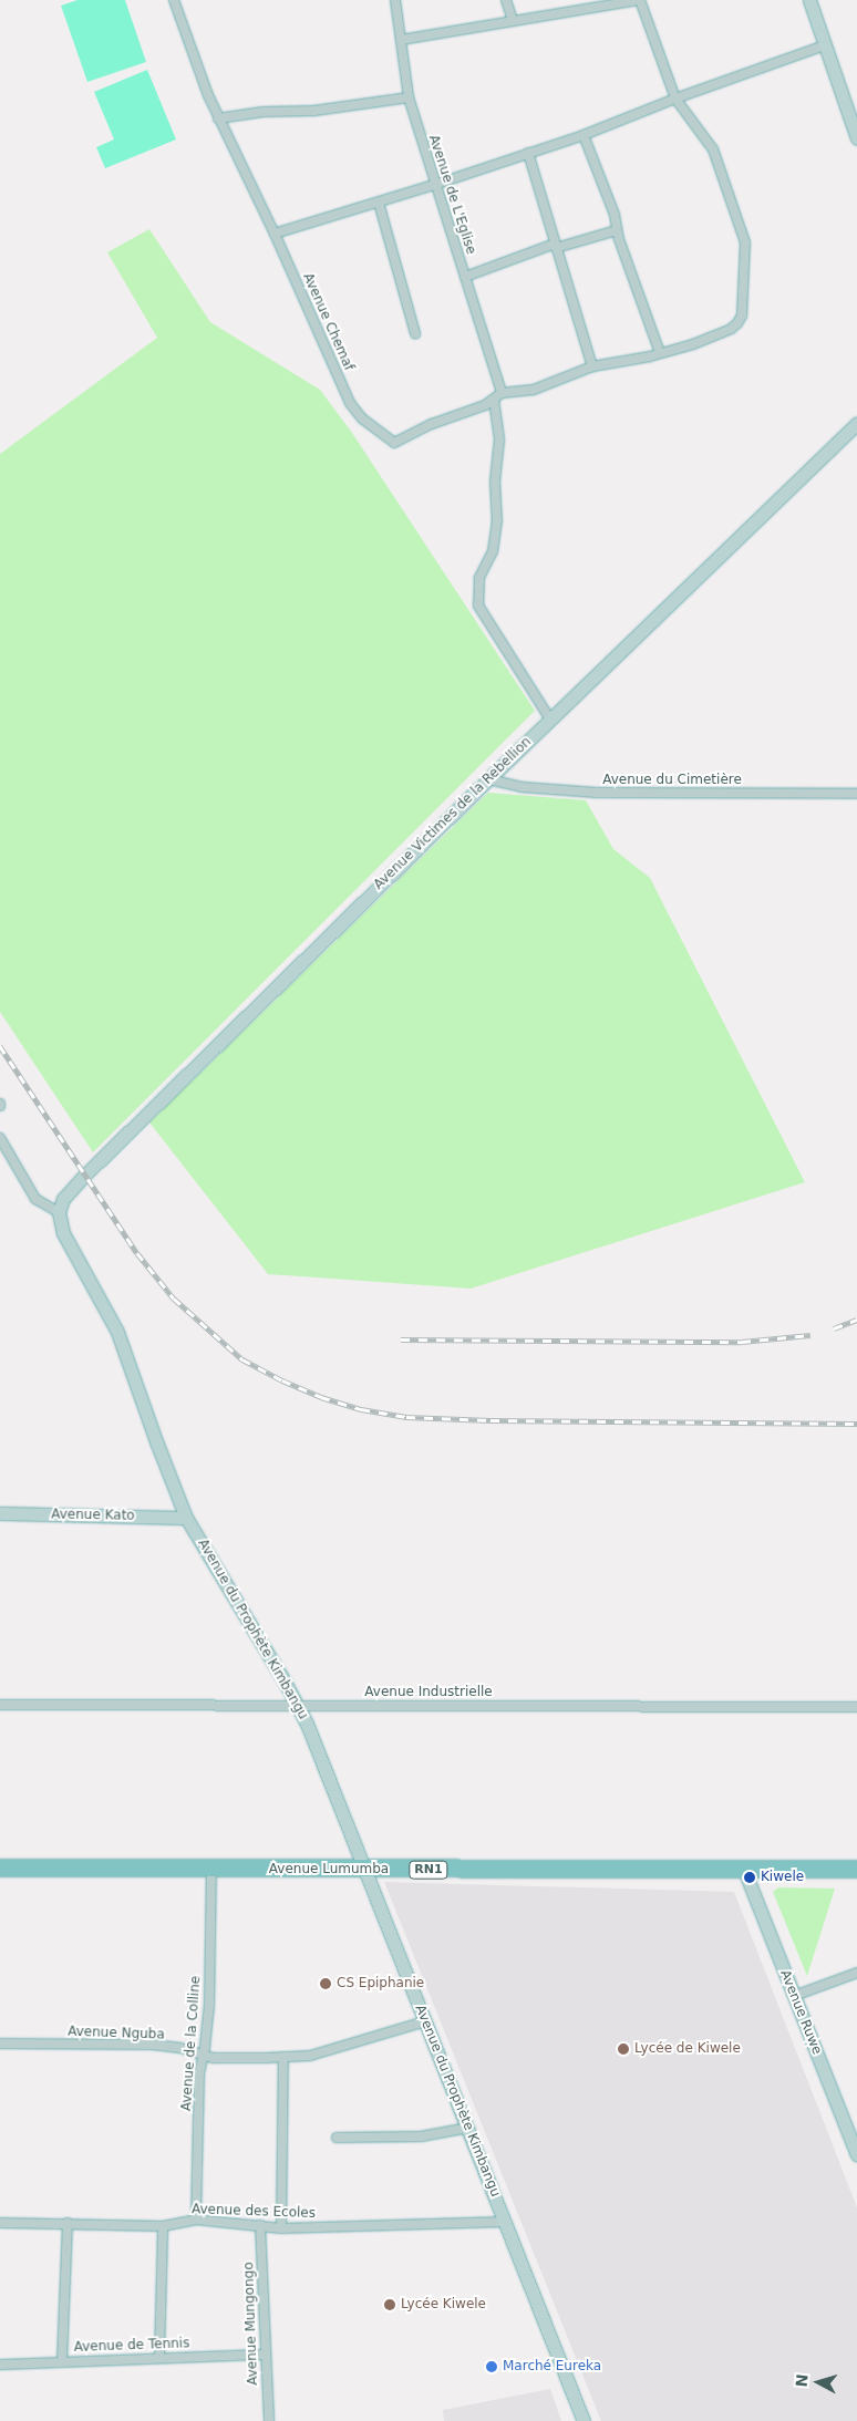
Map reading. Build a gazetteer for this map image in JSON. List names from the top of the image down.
{
  "streets": {
    "highway": ["Avenue Lumumba", "RN1"],
    "street": [
      "Avenue de L'Eglise",
      "Avenue Chemaf",
      "Avenue du Cimetière",
      "Avenue Victimes de la Rebellion",
      "Avenue Kato",
      "Avenue du Prophète Kimbangu",
      "Avenue Industrielle",
      "Avenue Ruwe",
      "Avenue Nguba",
      "Avenue de la Colline",
      "Avenue des Ecoles",
      "Avenue Mungongo",
      "Avenue de Tennis"
    ]
  },
  "crossings": [
    ["Avenue de L'Eglise", "Avenue Chemaf"],
    ["Avenue du Cimetière", "Avenue Victimes de la Rebellion"],
    ["Avenue Victimes de la Rebellion", "Avenue du Prophète Kimbangu"],
    ["Avenue Kato", "Avenue du Prophète Kimbangu"],
    ["Avenue du Prophète Kimbangu", "Avenue Industrielle"],
    ["Avenue du Prophète Kimbangu", "Avenue Lumumba"],
    ["Avenue du Prophète Kimbangu", "Avenue Nguba"],
    ["Avenue du Prophète Kimbangu", "Avenue des Ecoles"],
    ["Avenue Lumumba", "Avenue Ruwe"],
    ["Avenue Lumumba", "Avenue de la Colline"],
    ["Avenue Nguba", "Avenue de la Colline"],
    ["Avenue de la Colline", "Avenue des Ecoles"],
    ["Avenue des Ecoles", "Avenue Mungongo"],
    ["Avenue Mungongo", "Avenue de Tennis"]
  ],
  "places": [
    "Kiwele",
    "CS Epiphanie",
    "Lycée de Kiwele",
    "Lycée Kiwele",
    "Marché Eureka"
  ],
  "north": "left"
}
